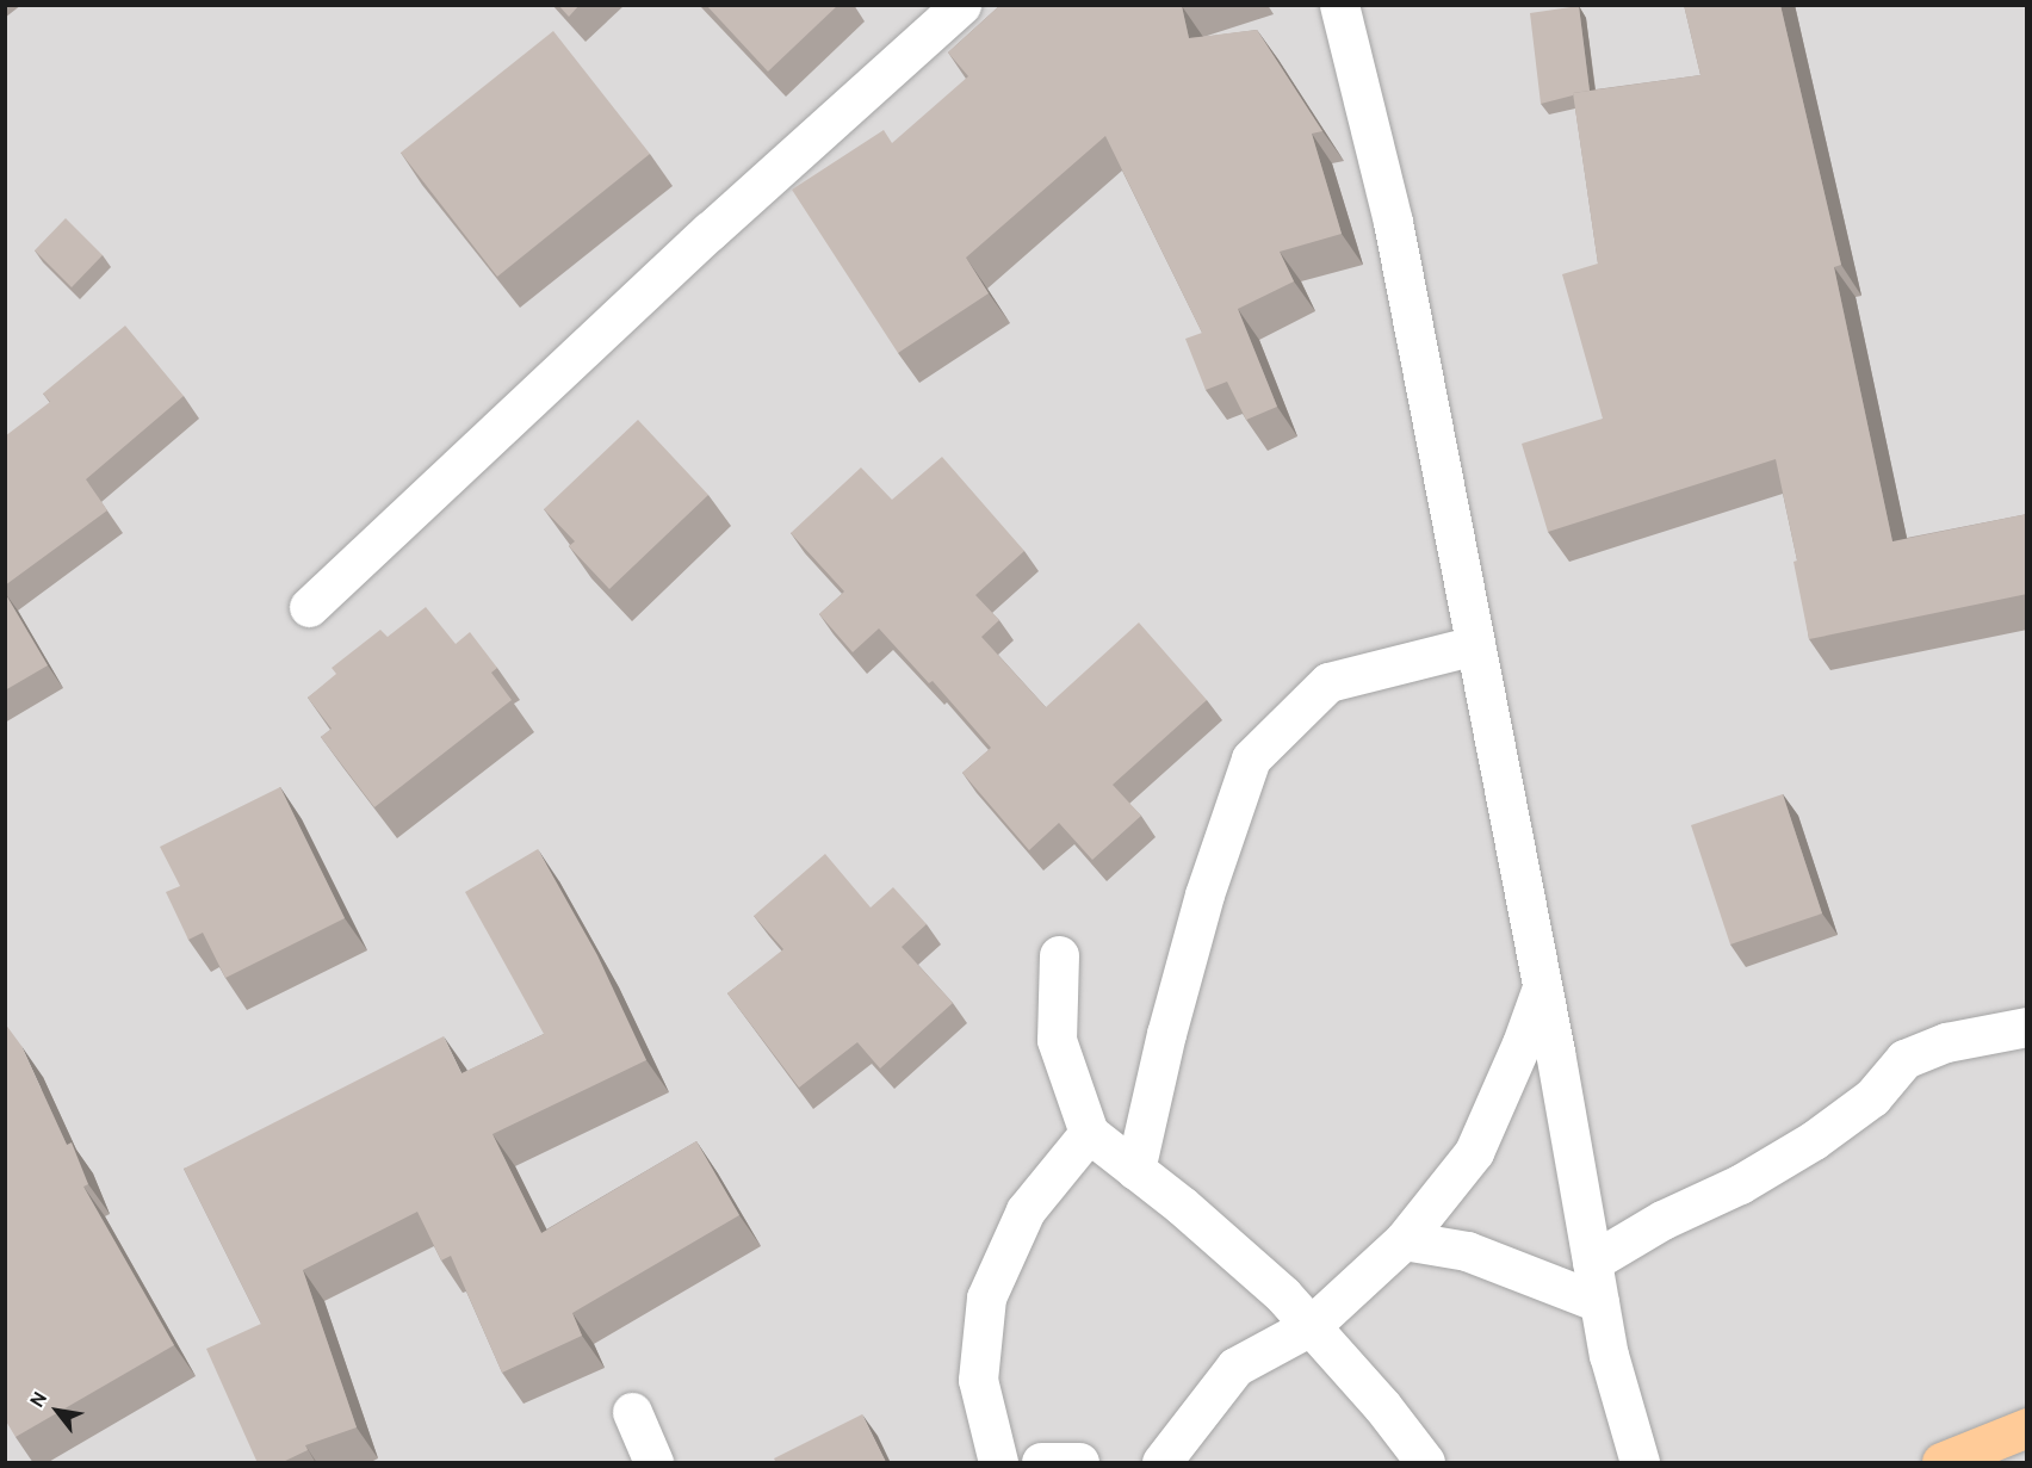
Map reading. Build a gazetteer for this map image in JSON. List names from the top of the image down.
{
  "north": "top left"
}
